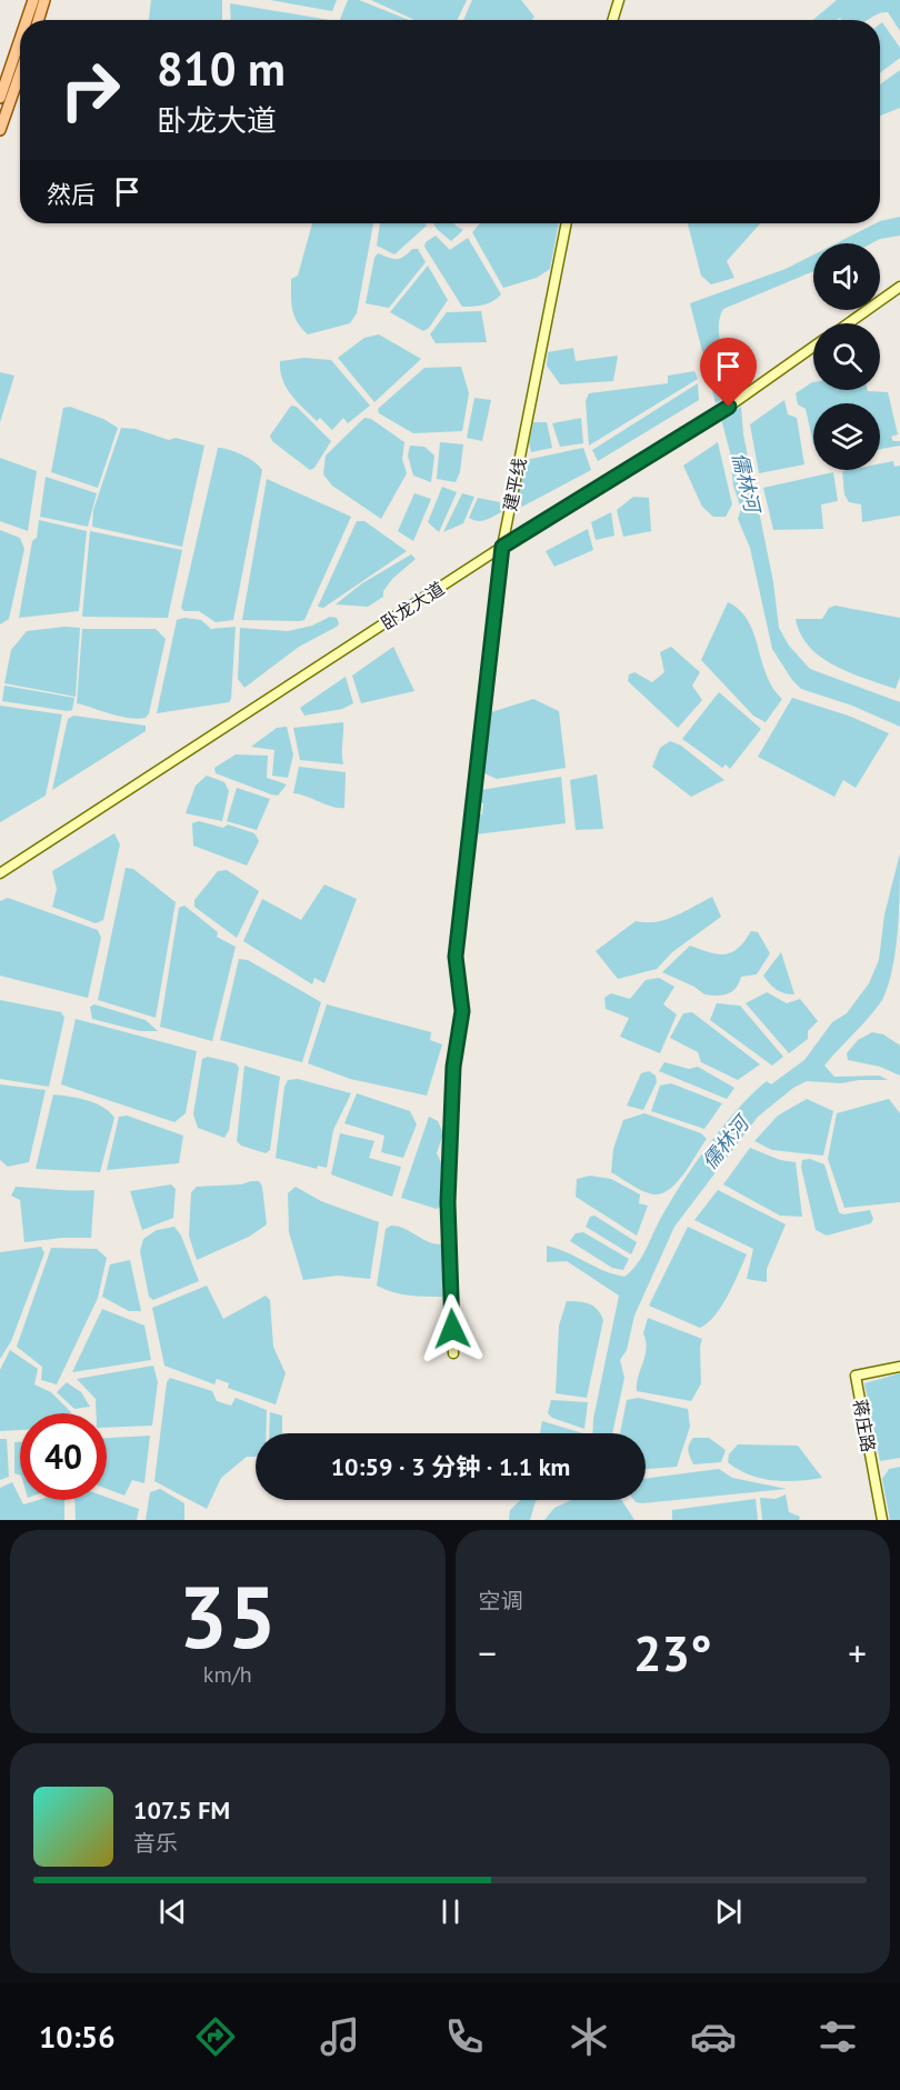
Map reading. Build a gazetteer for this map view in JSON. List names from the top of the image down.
{
  "streets": {
    "street": ["建平线", "卧龙大道", "蒋庄路"]
  },
  "crossings": [
    ["建平线", "卧龙大道"]
  ],
  "water": ["儒林河"],
  "page": {
    "turn": ["810 m", "卧龙大道"],
    "then": "然后",
    "limit": "40",
    "trip": "10:59 · 3 分钟 · 1.1 km",
    "tile": [
      ["35", "km/h"],
      "空调"
    ],
    "heat": ["−", "23°", "+"],
    "song": ["107.5 FM", "音乐"],
    "tabs": "10:56"
  }
}
